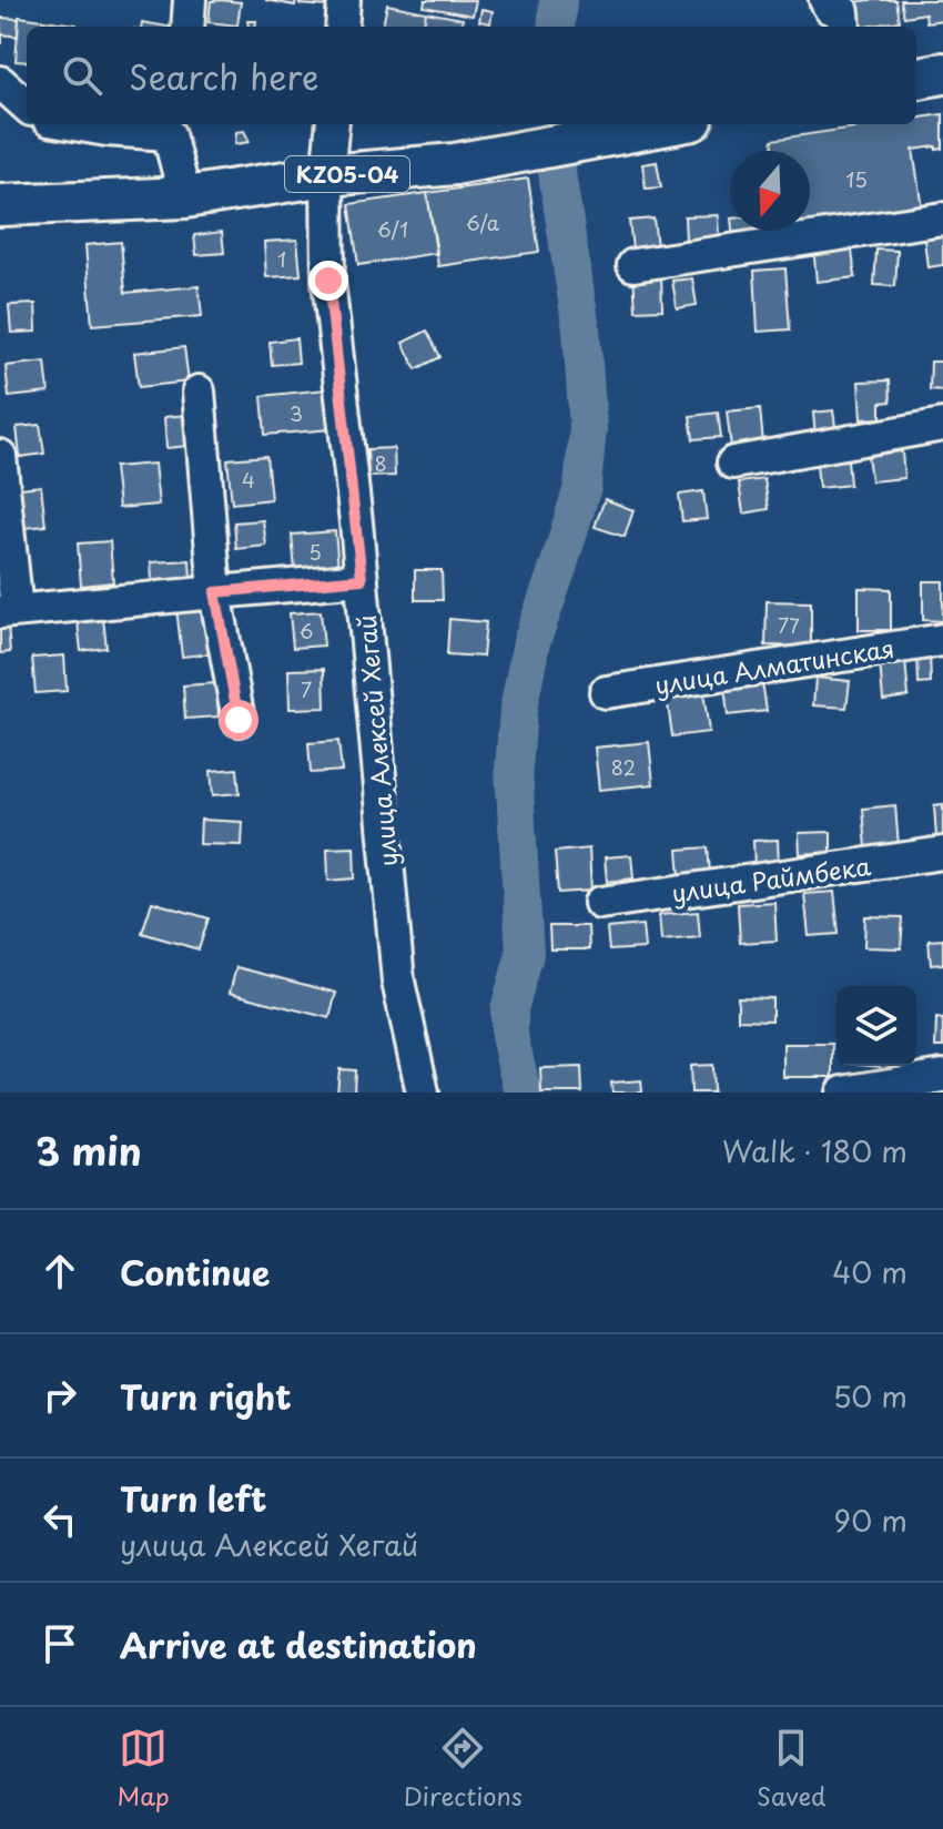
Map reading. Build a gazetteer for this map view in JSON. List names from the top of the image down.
{
  "streets": {
    "main road": ["KZ05-04"],
    "street": ["улица Алматинская", "улица Алексей Хегай", "улица Раймбека"]
  },
  "crossings": [
    ["KZ05-04", "улица Алексей Хегай"]
  ],
  "house_numbers": [
    "15",
    "6/а",
    "6/1",
    "1",
    "3",
    "8",
    "4",
    "5",
    "77",
    "6",
    "7",
    "82"
  ],
  "north": "bottom",
  "page": {
    "search": "Search here",
    "heading": ["3 min", "Walk · 180 m"],
    "list": [
      ["Continue", "40 m"],
      ["Turn right", "50 m"],
      ["Turn left", "улица Алексей Хегай", "90 m"],
      "Arrive at destination"
    ],
    "nav": ["Map", "Directions", "Saved"]
  }
}
